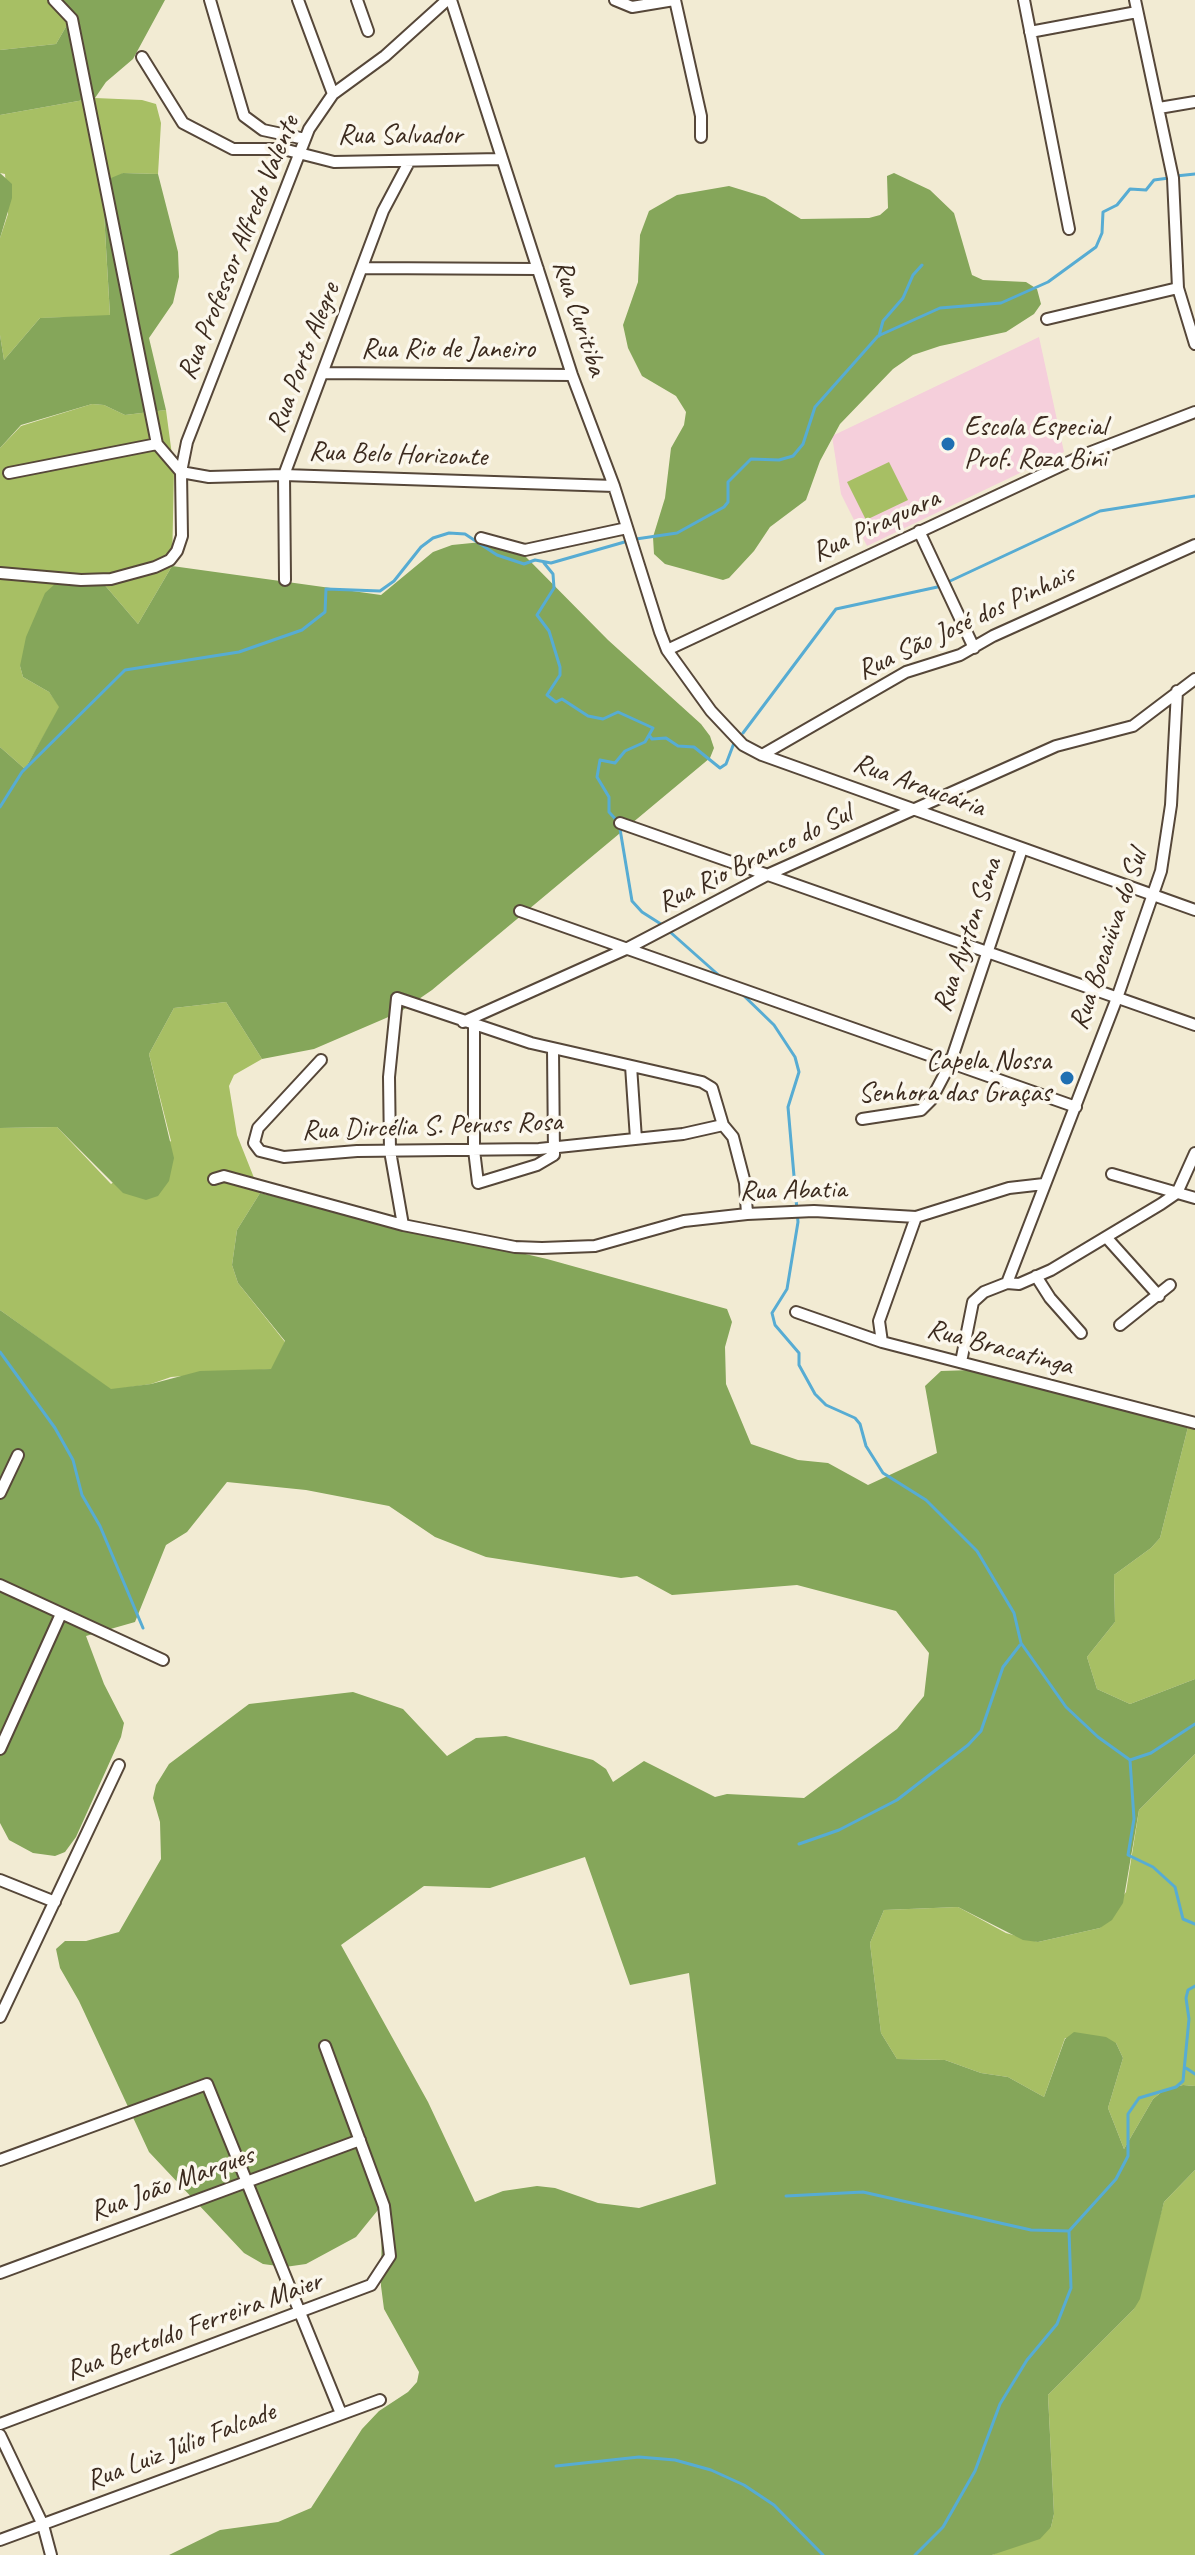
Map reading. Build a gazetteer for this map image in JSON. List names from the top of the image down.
{
  "streets": {
    "street": [
      "Rua Salvador",
      "Rua Professor Alfredo Valente",
      "Rua Curitiba",
      "Rua Rio de Janeiro",
      "Rua Porto Alegre",
      "Rua Belo Horizonte",
      "Rua Piraquara",
      "Rua São José dos Pinhais",
      "Rua Araucária",
      "Rua Rio Branco do Sul",
      "Rua Ayrton Sena",
      "Rua Bocaiúva do Sul",
      "Rua Dircélia S. Peruss Rosa",
      "Rua Abatia",
      "Rua Bracatinga",
      "Rua João Marques",
      "Rua Bertoldo Ferreira Maier",
      "Rua Luiz Júlio Falcade"
    ]
  },
  "crossings": [
    ["Rua Salvador", "Rua Professor Alfredo Valente"],
    ["Rua Salvador", "Rua Curitiba"],
    ["Rua Salvador", "Rua Porto Alegre"],
    ["Rua Professor Alfredo Valente", "Rua Curitiba"],
    ["Rua Professor Alfredo Valente", "Rua Belo Horizonte"],
    ["Rua Curitiba", "Rua Rio de Janeiro"],
    ["Rua Curitiba", "Rua Belo Horizonte"],
    ["Rua Curitiba", "Rua Piraquara"],
    ["Rua Curitiba", "Rua Araucária"],
    ["Rua Rio de Janeiro", "Rua Porto Alegre"],
    ["Rua Porto Alegre", "Rua Belo Horizonte"],
    ["Rua Piraquara", "Rua Araucária"],
    ["Rua São José dos Pinhais", "Rua Araucária"],
    ["Rua Araucária", "Rua Rio Branco do Sul"],
    ["Rua Araucária", "Rua Ayrton Sena"],
    ["Rua Araucária", "Rua Bocaiúva do Sul"],
    ["Rua Rio Branco do Sul", "Rua Bocaiúva do Sul"],
    ["Rua Bocaiúva do Sul", "Rua Abatia"],
    ["Rua João Marques", "Rua Bertoldo Ferreira Maier"]
  ],
  "places": ["Escola Especial Prof. Roza Bini", "Capela Nossa Senhora das Graças"]
}
